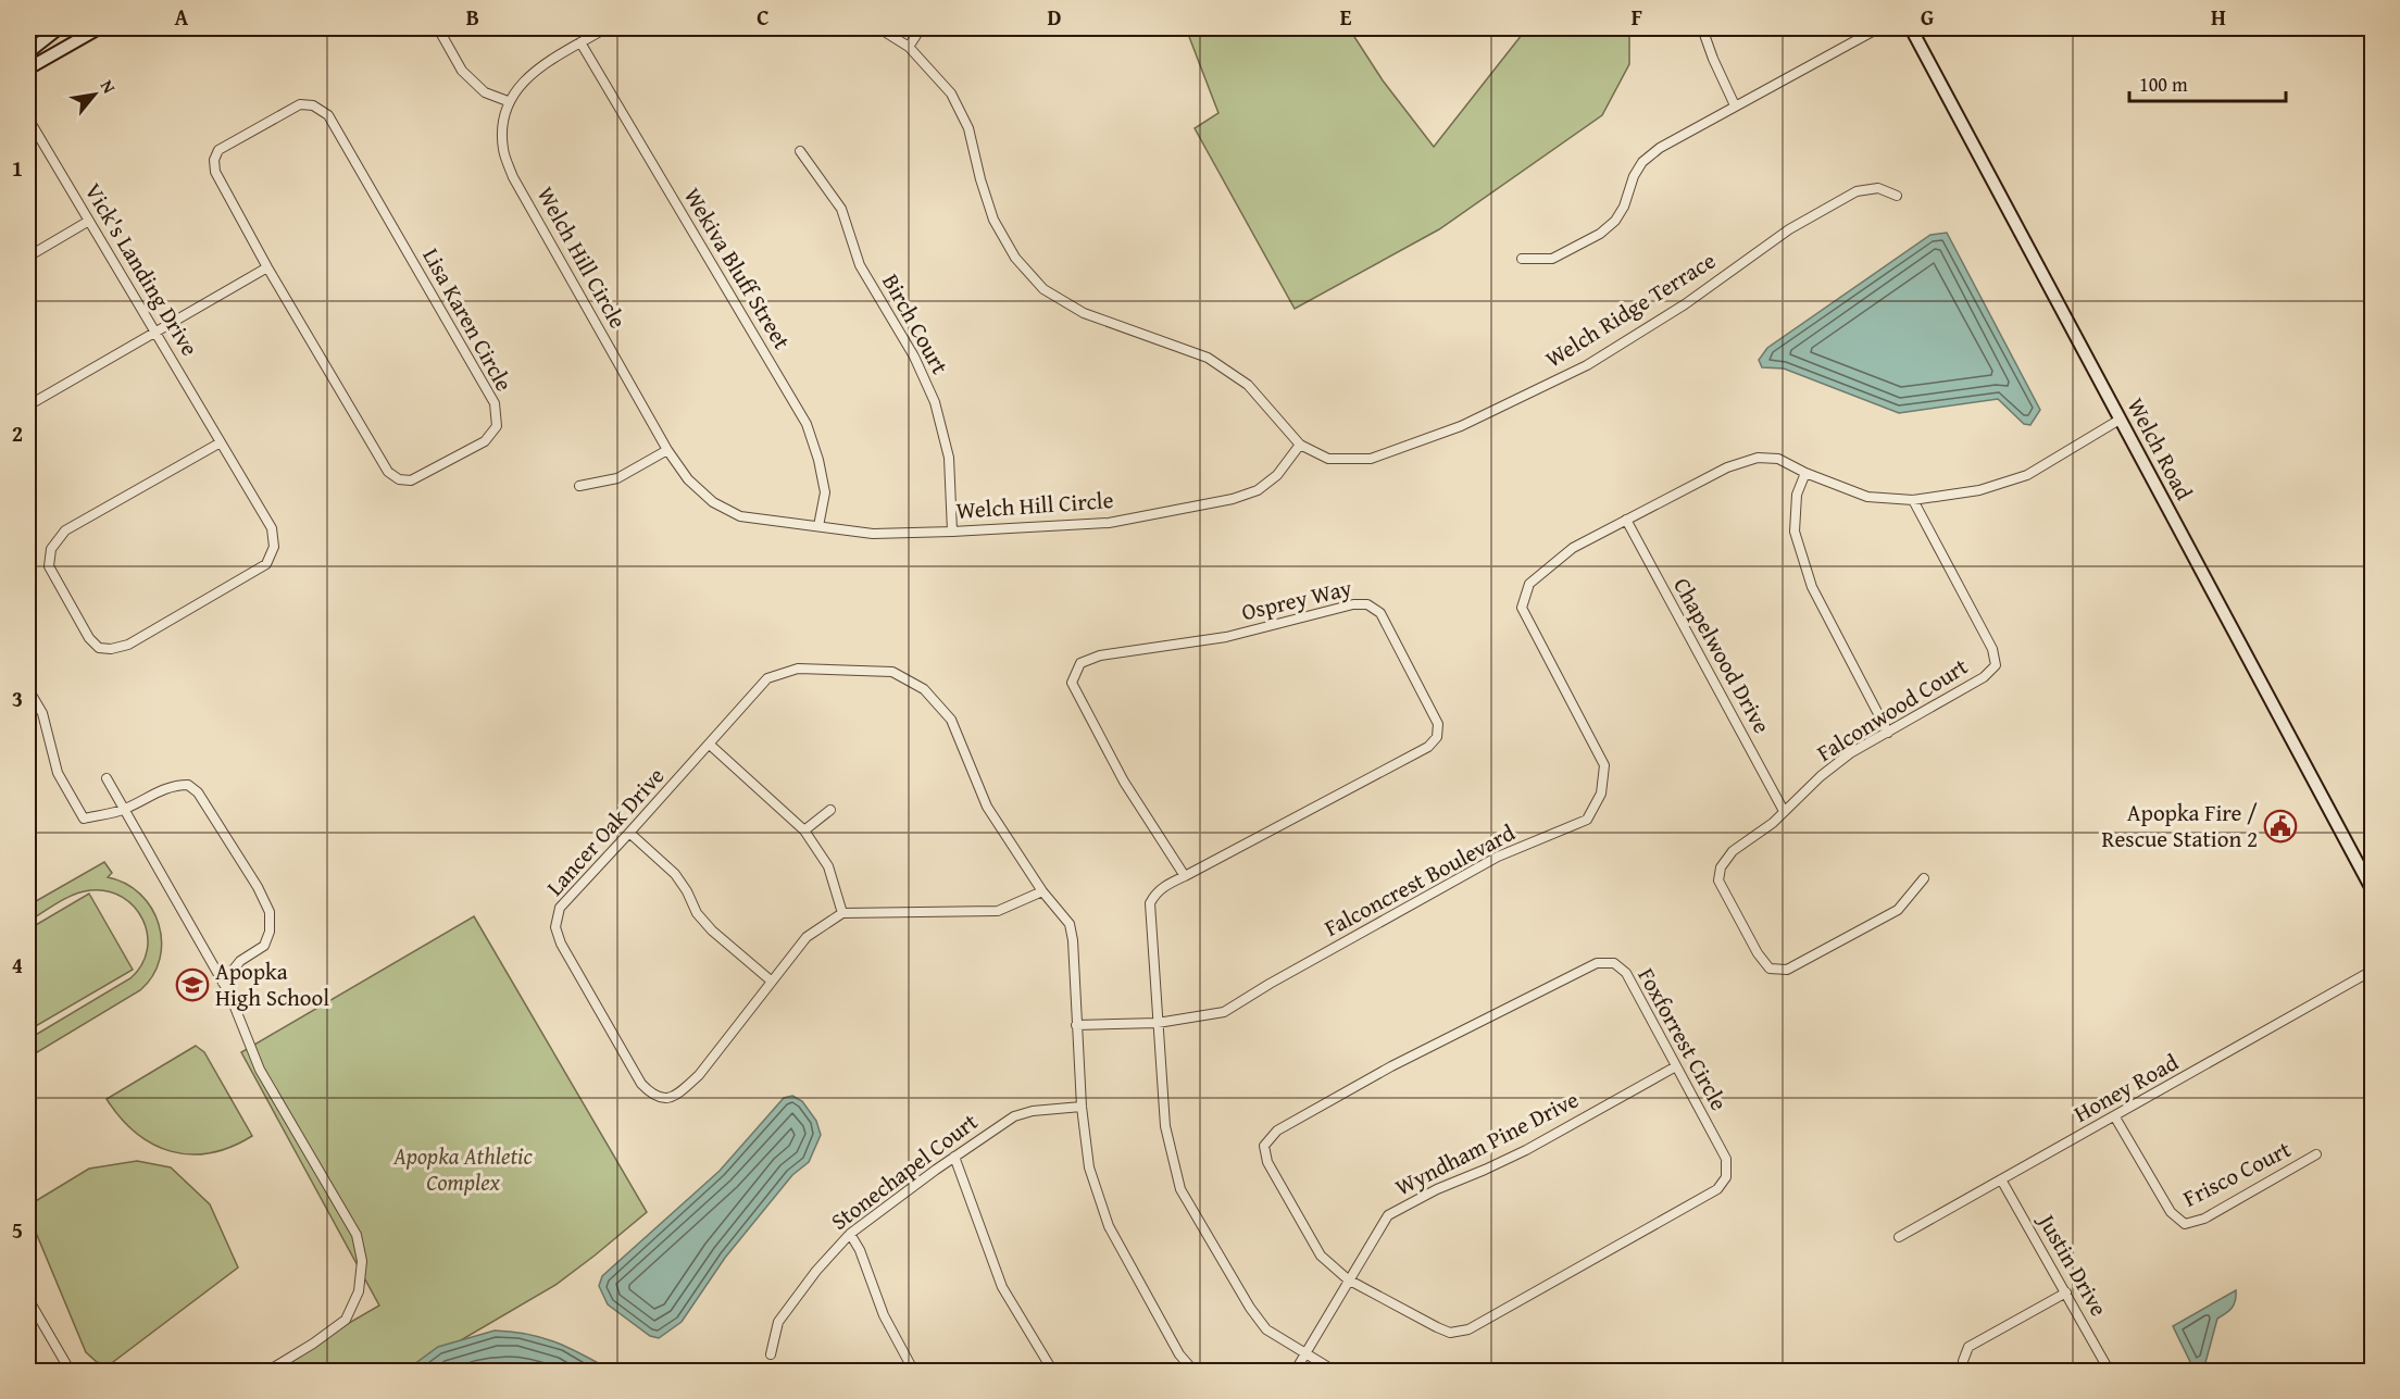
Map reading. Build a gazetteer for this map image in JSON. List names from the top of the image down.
{
  "streets": {
    "street": [
      "Welch Hill Circle",
      "Wekiva Bluff Street",
      "Vick's Landing Drive",
      "Welch Ridge Terrace",
      "Lisa Karen Circle",
      "Birch Court",
      "Welch Road",
      "Osprey Way",
      "Chapelwood Drive",
      "Falconwood Court",
      "Lancer Oak Drive",
      "Falconcrest Boulevard",
      "Foxforrest Circle",
      "Honey Road",
      "Wyndham Pine Drive",
      "Stonechapel Court",
      "Frisco Court",
      "Justin Drive"
    ]
  },
  "crossings": [
    ["Welch Hill Circle", "Wekiva Bluff Street"],
    ["Welch Hill Circle", "Welch Ridge Terrace"],
    ["Welch Hill Circle", "Birch Court"],
    ["Welch Road", "Falconcrest Boulevard"],
    ["Osprey Way", "Falconcrest Boulevard"],
    ["Chapelwood Drive", "Falconwood Court"],
    ["Chapelwood Drive", "Falconcrest Boulevard"],
    ["Falconwood Court", "Falconcrest Boulevard"],
    ["Lancer Oak Drive", "Falconcrest Boulevard"],
    ["Lancer Oak Drive", "Stonechapel Court"],
    ["Foxforrest Circle", "Wyndham Pine Drive"],
    ["Honey Road", "Frisco Court"],
    ["Honey Road", "Justin Drive"]
  ],
  "parks": ["Apopka Athletic Complex"],
  "places": {
    "public building": ["Apopka Fire / Rescue Station 2"],
    "school or university": ["Apopka High School"]
  },
  "scale_bar": "100 m",
  "north": "top right",
  "grid": {
    "columns": [
      "A",
      "B",
      "C",
      "D",
      "E",
      "F",
      "G",
      "H"
    ],
    "rows": [
      "1",
      "2",
      "3",
      "4",
      "5"
    ]
  }
}
